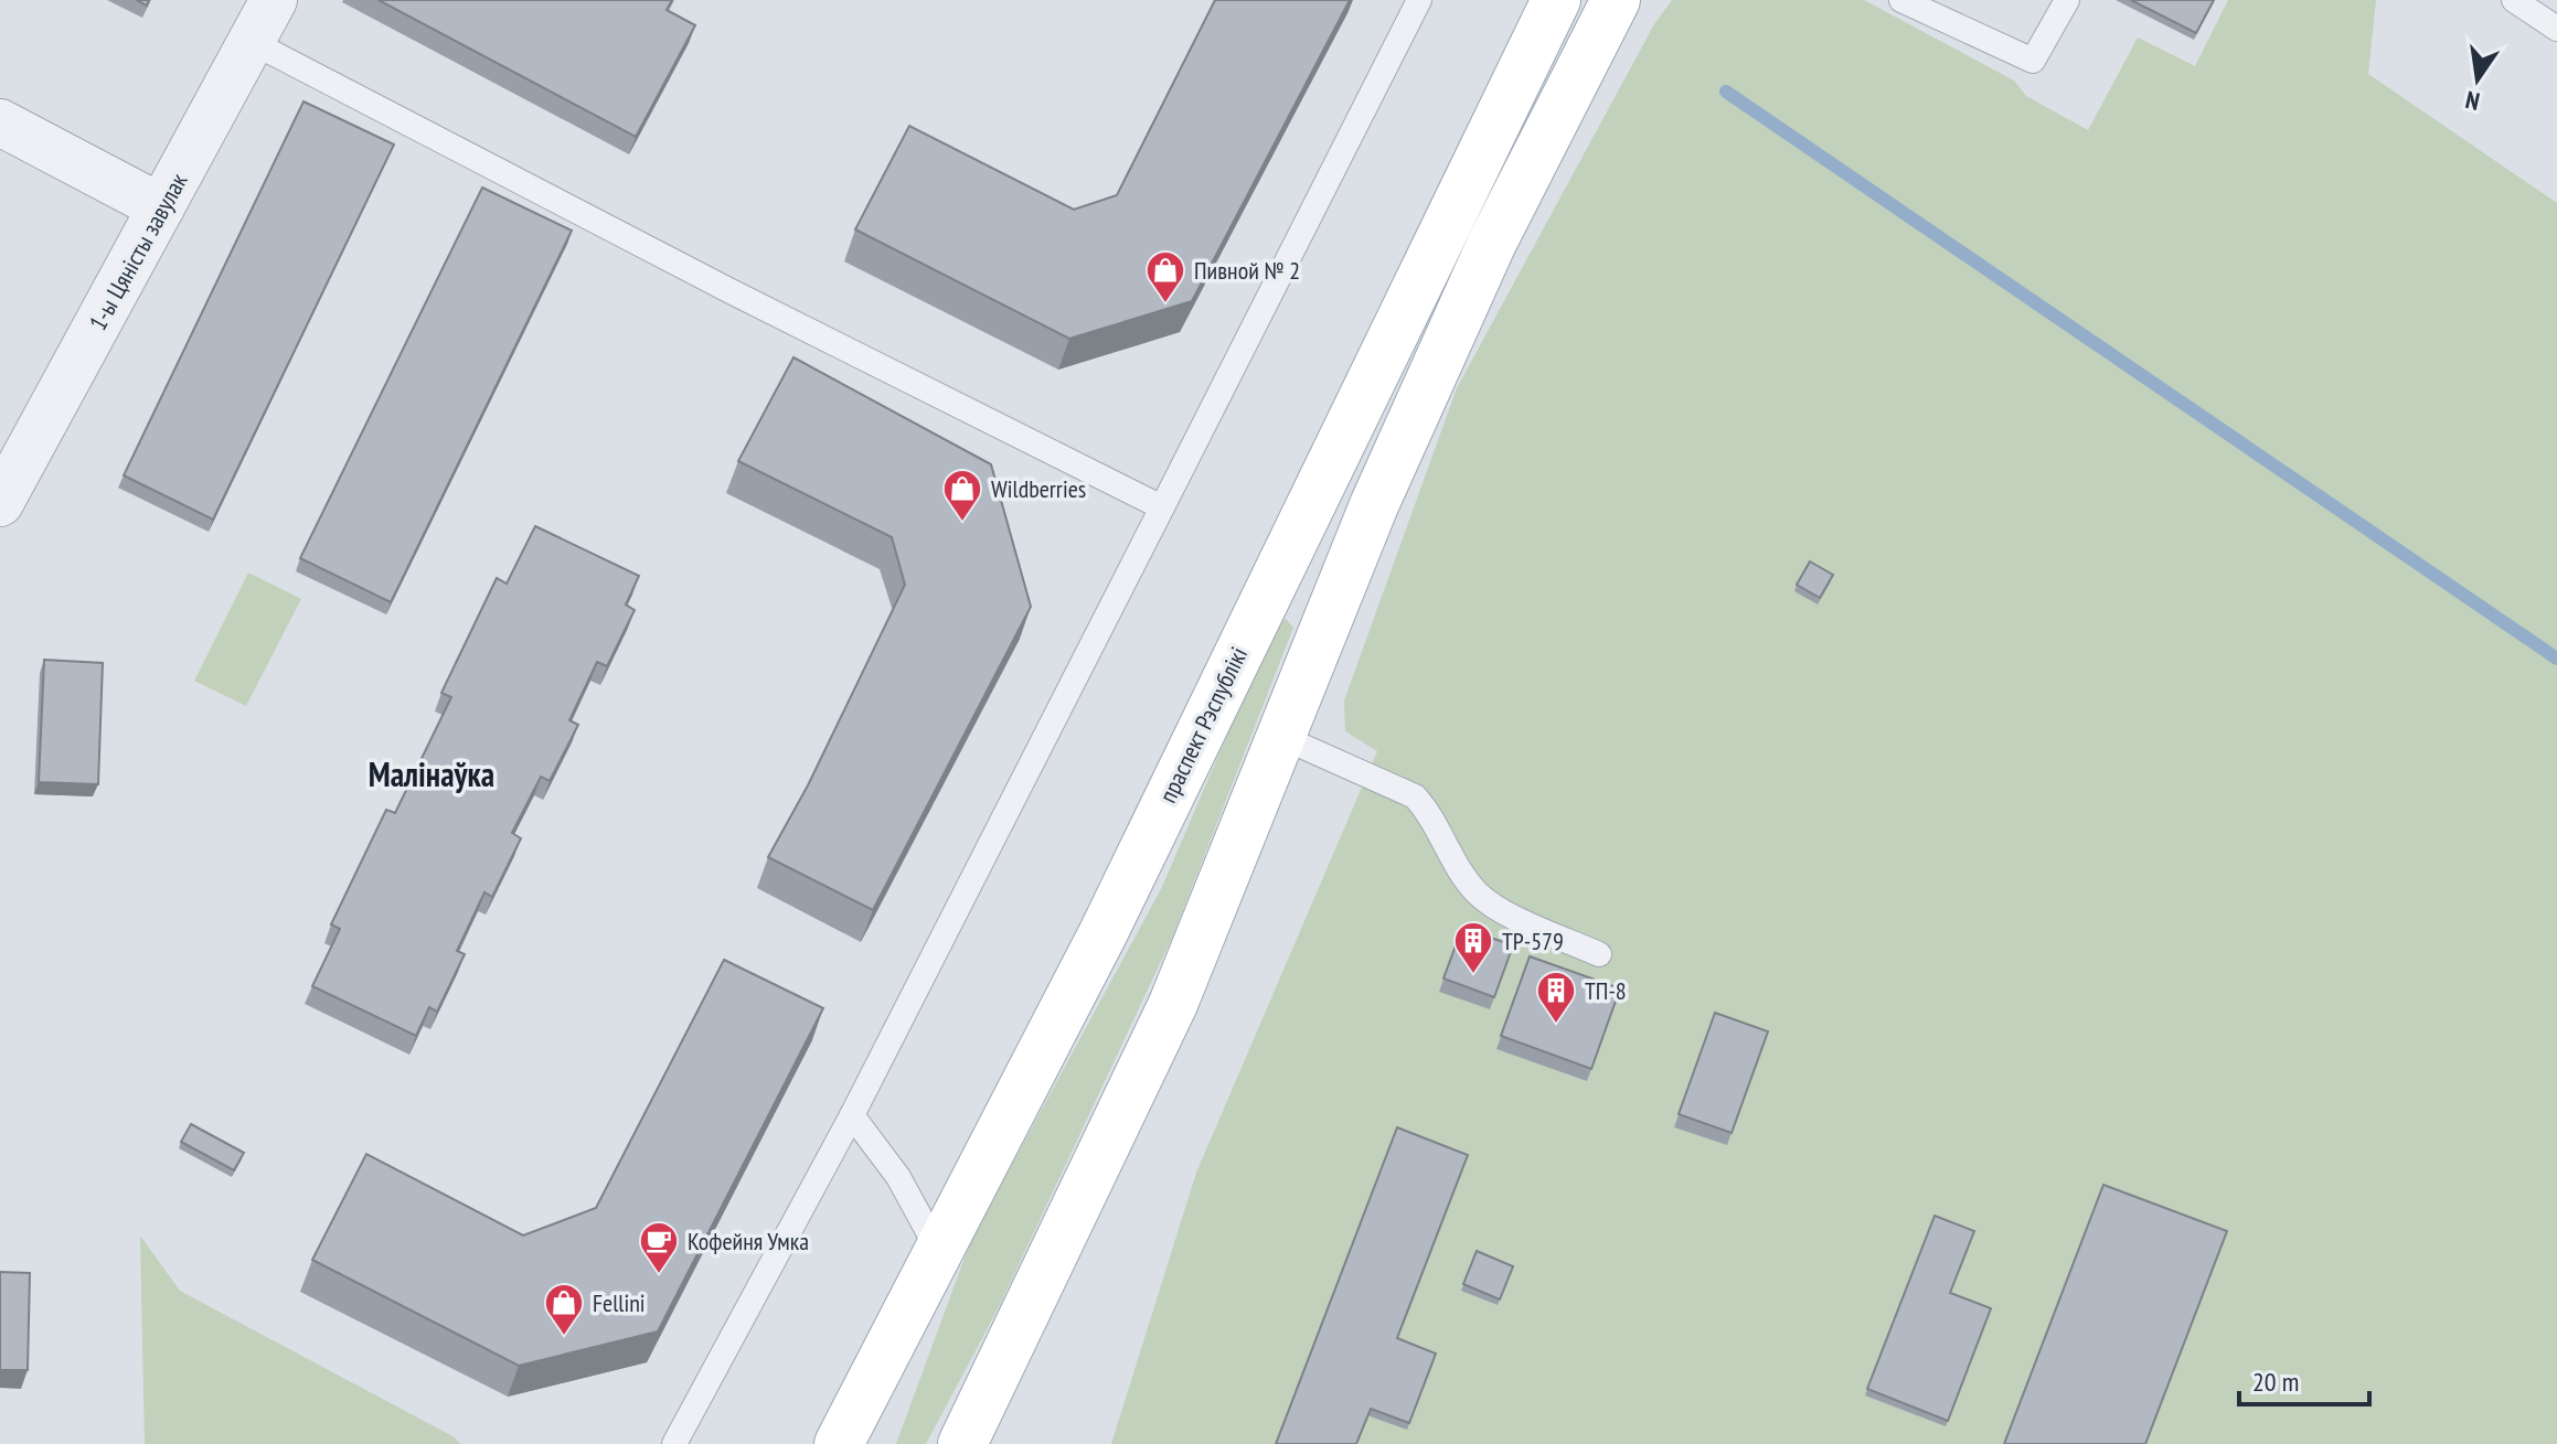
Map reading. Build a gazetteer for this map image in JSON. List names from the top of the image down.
{
  "streets": {
    "main road": ["праспект Рэспублікі"],
    "street": ["1-ы Цяністы завулак"]
  },
  "districts": ["Малінаўка"],
  "places": {
    "shop": ["Пивной № 2", "Wildberries", "Fellini"],
    "building": ["ТР-579", "ТП-8"],
    "cafe": ["Кофейня Умка"]
  },
  "scale_bar": "20 m",
  "north": "bottom"
}
